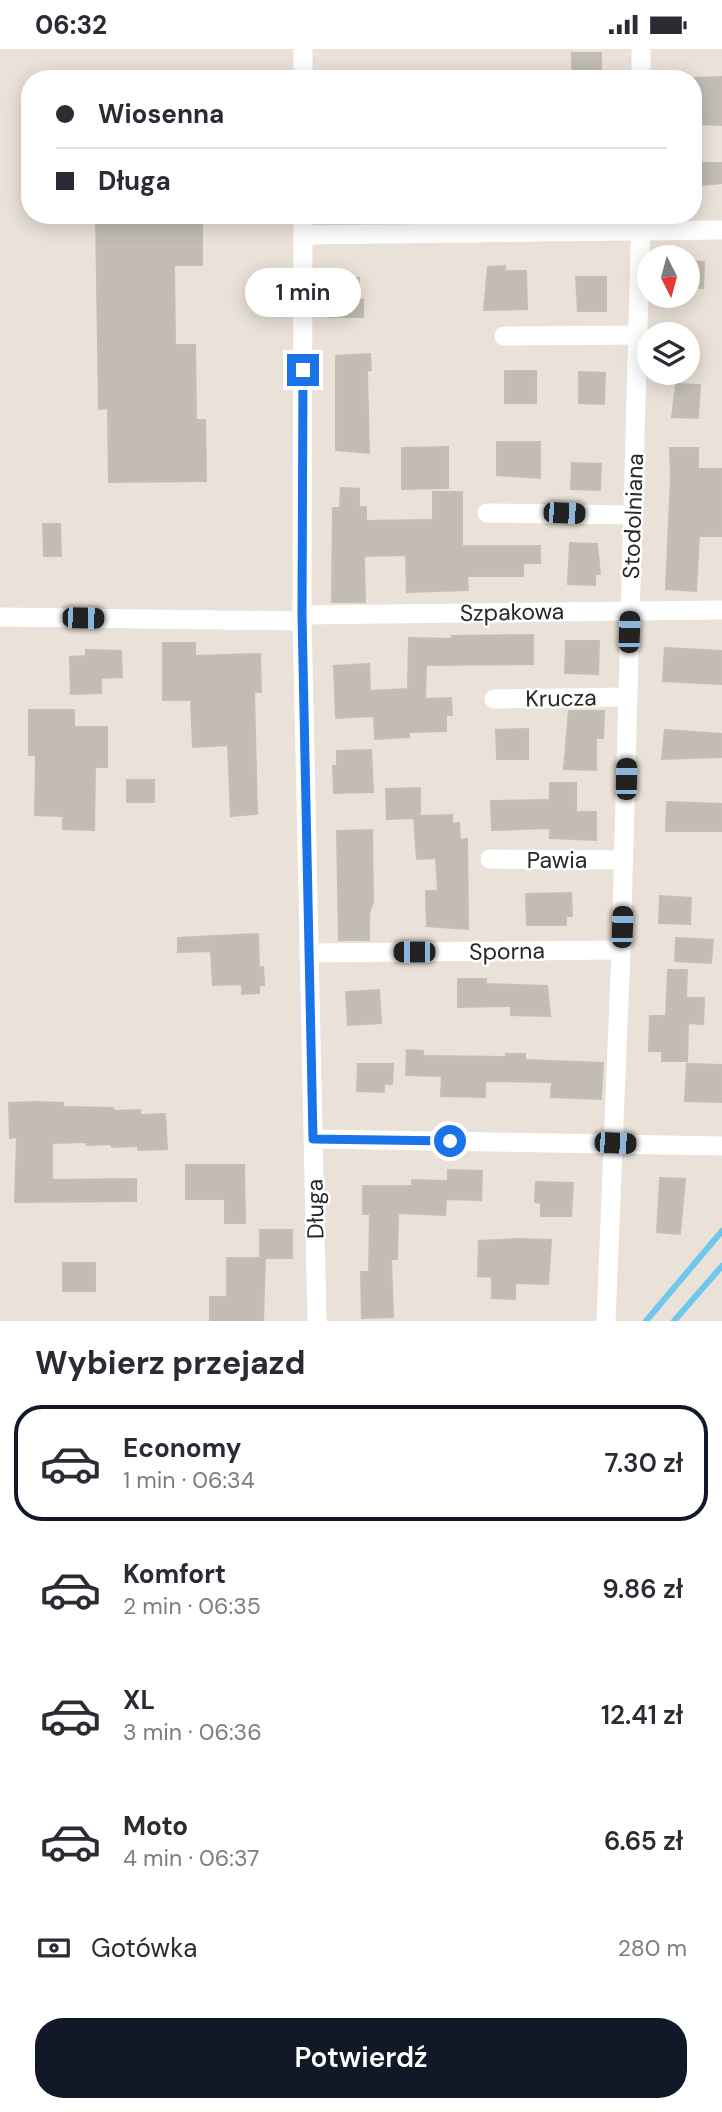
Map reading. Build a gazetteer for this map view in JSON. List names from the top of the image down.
{
  "streets": {
    "street": [
      "Stodolniana",
      "Szpakowa",
      "Krucza",
      "Pawia",
      "Sporna",
      "Długa"
    ]
  },
  "crossings": [
    ["Stodolniana", "Szpakowa"],
    ["Stodolniana", "Krucza"],
    ["Stodolniana", "Pawia"],
    ["Stodolniana", "Sporna"],
    ["Szpakowa", "Długa"],
    ["Sporna", "Długa"]
  ],
  "north": "bottom",
  "page": {
    "status": "06:32",
    "banner": ["Wiosenna", "Długa"],
    "bubble": "1 min",
    "heading": "Wybierz przejazd",
    "list": [
      {
        "name": "Economy",
        "note": "1 min · 06:34",
        "value": "7.30 zł"
      },
      {
        "name": "Komfort",
        "note": "2 min · 06:35",
        "value": "9.86 zł"
      },
      {
        "name": "XL",
        "note": "3 min · 06:36",
        "value": "12.41 zł"
      },
      {
        "name": "Moto",
        "note": "4 min · 06:37",
        "value": "6.65 zł"
      }
    ],
    "pay": ["Gotówka", "280 m"],
    "buttons": "Potwierdź"
  }
}
